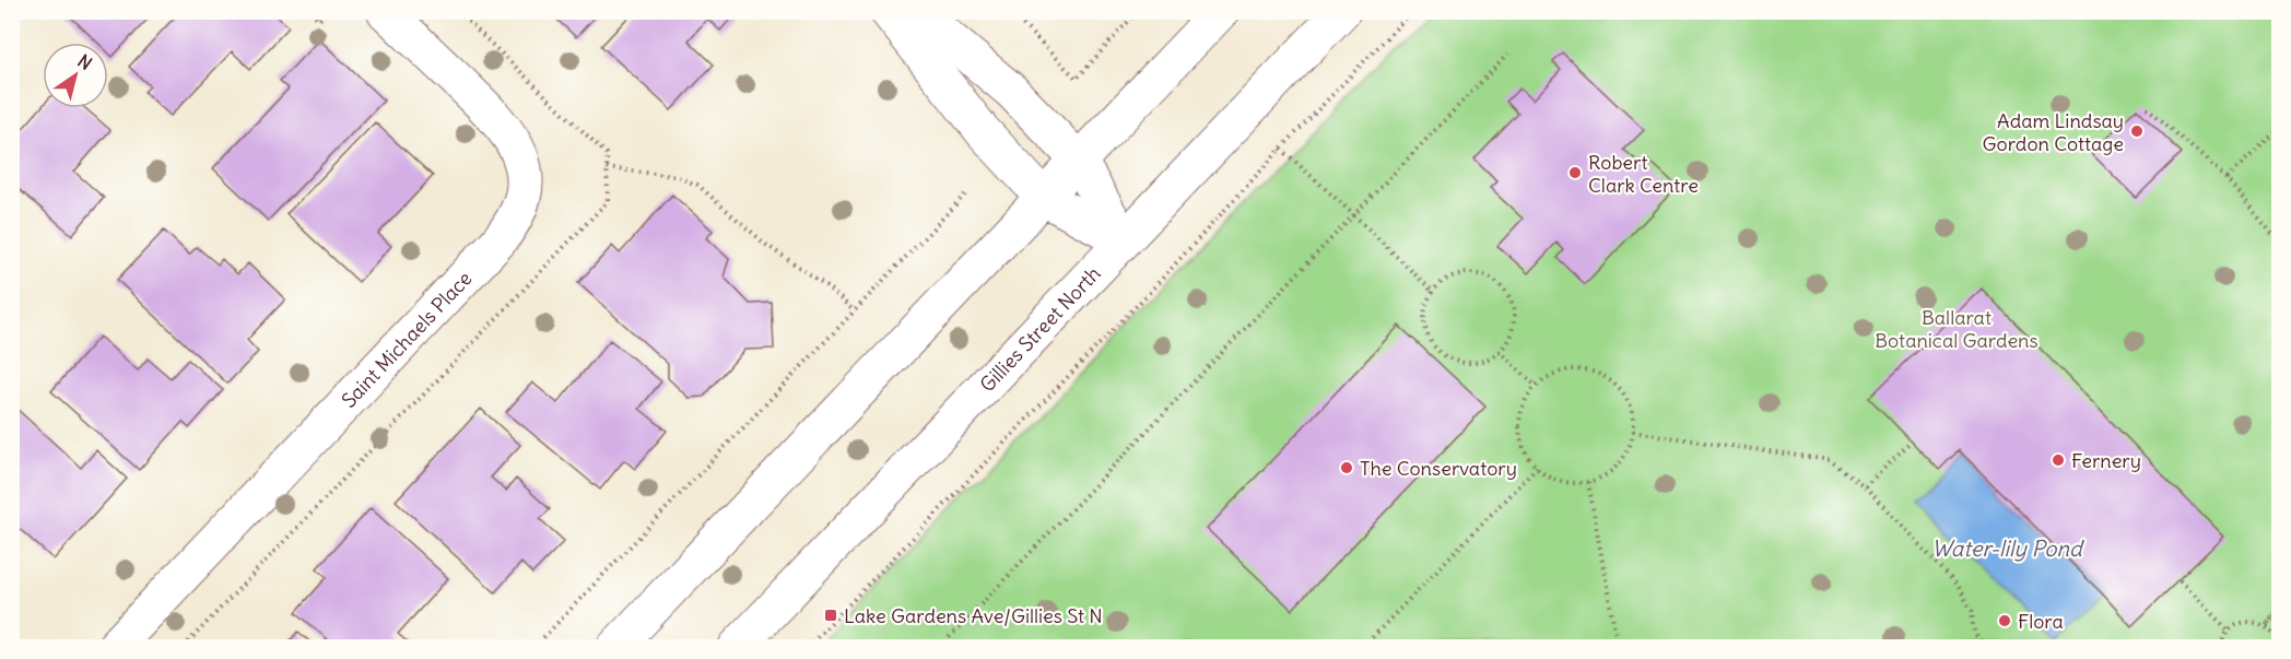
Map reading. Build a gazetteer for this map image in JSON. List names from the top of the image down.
{
  "streets": {
    "main road": ["Gillies Street North", "Saint Michaels Place"]
  },
  "water": ["Water-lily Pond"],
  "parks": ["Ballarat Botanical Gardens"],
  "places": {
    "other": [
      "Adam Lindsay Gordon Cottage",
      "Robert Clark Centre",
      "Fernery",
      "The Conservatory",
      "Flora"
    ],
    "transit": ["Lake Gardens Ave/Gillies St N"]
  },
  "north": "top right"
}
